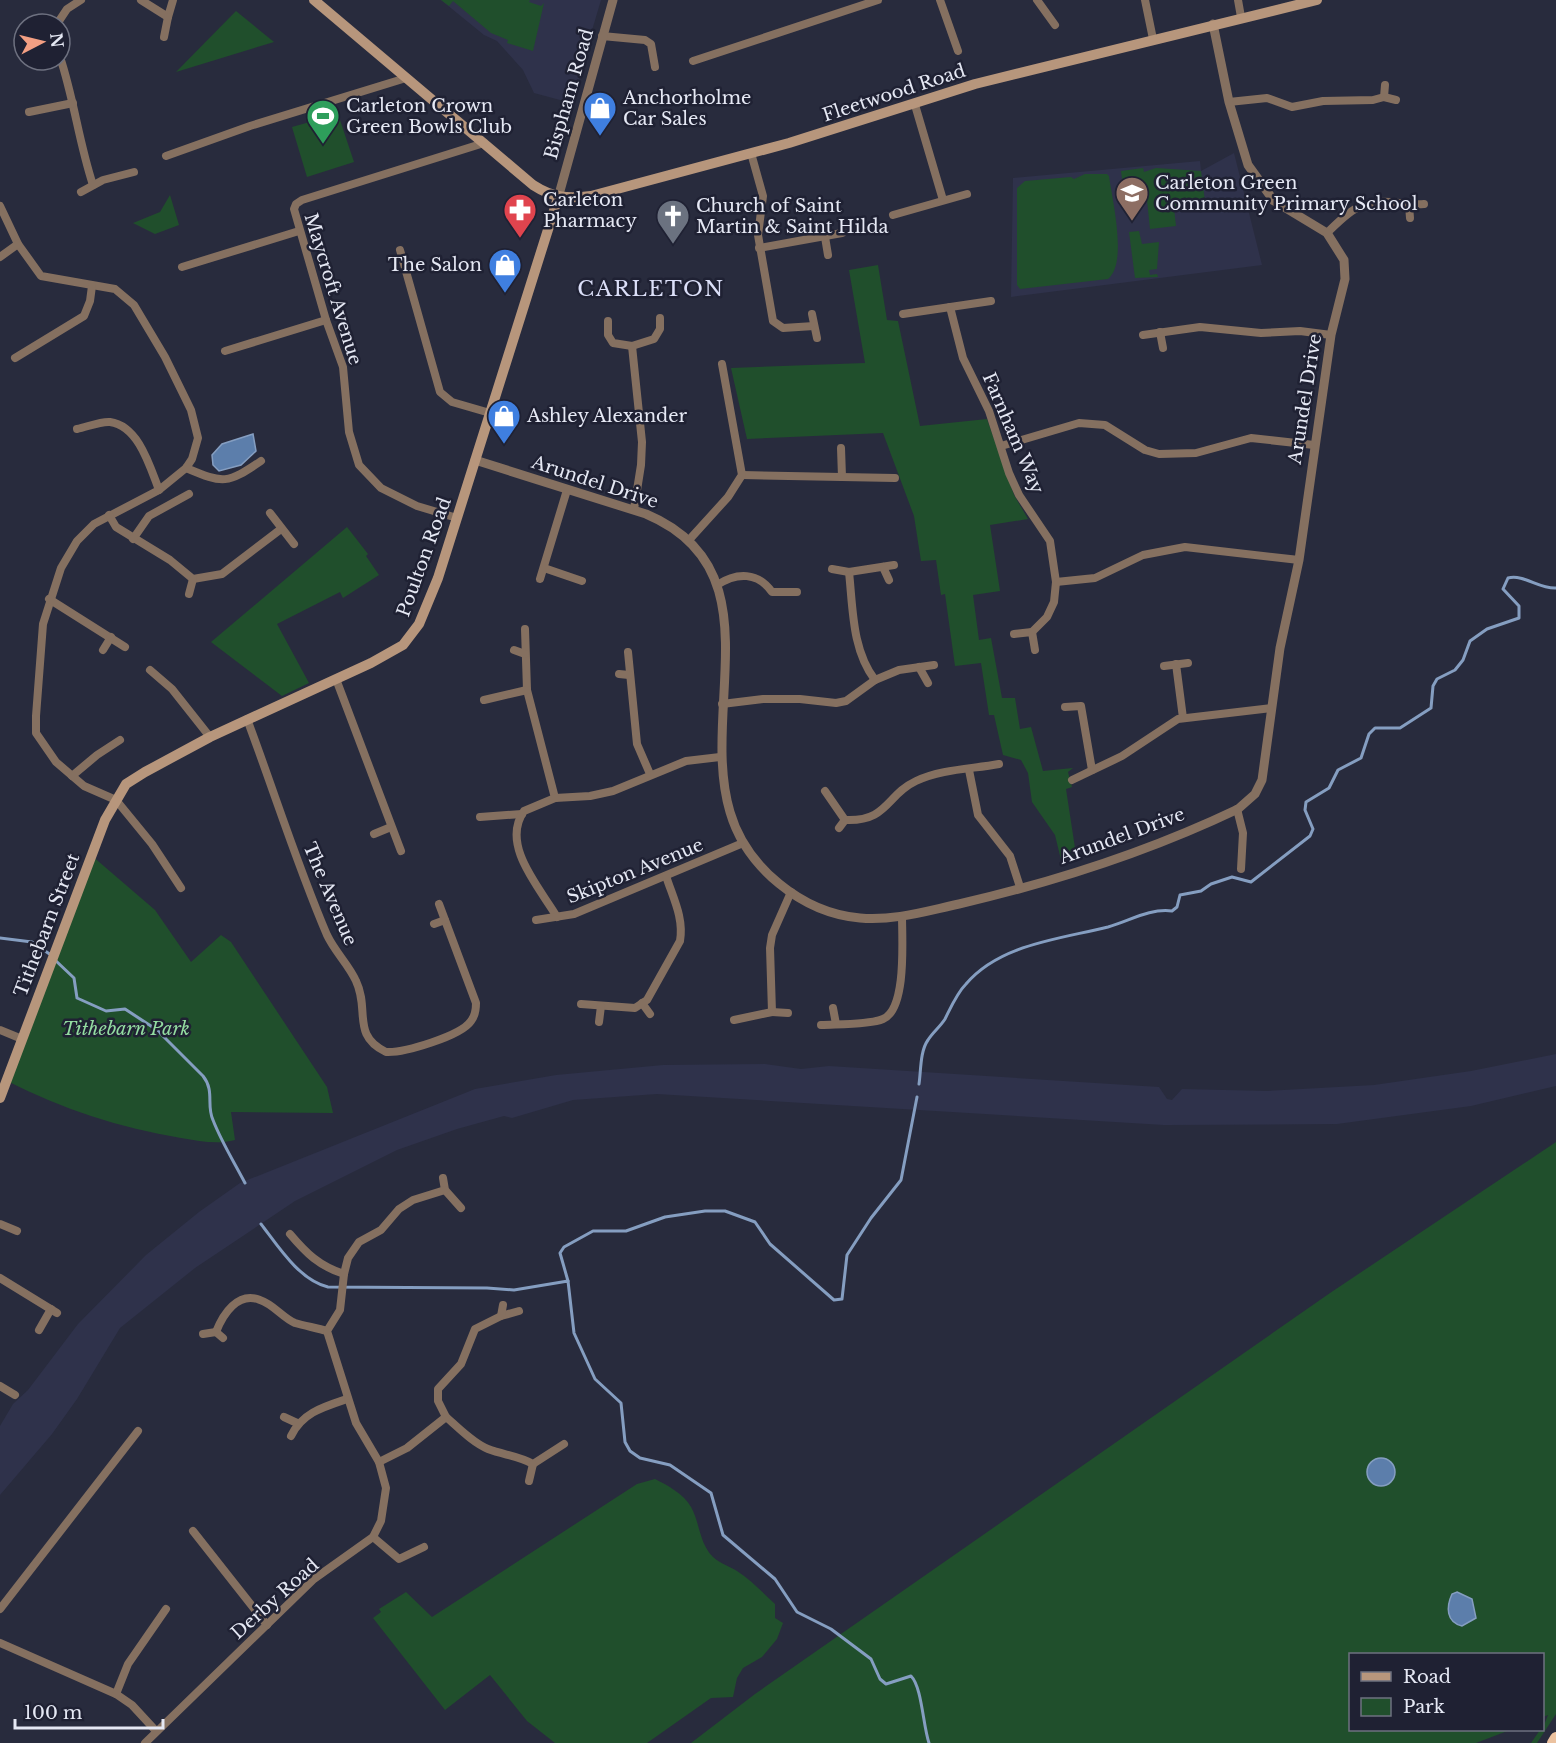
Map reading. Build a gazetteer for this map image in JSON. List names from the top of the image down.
{
  "streets": {
    "main road": ["Fleetwood Road", "Poulton Road", "Tithebarn Street"],
    "street": [
      "Bispham Road",
      "Maycroft Avenue",
      "Arundel Drive",
      "Farnham Way",
      "Skipton Avenue",
      "The Avenue",
      "Derby Road"
    ]
  },
  "crossings": [
    ["Fleetwood Road", "Bispham Road"],
    ["Fleetwood Road", "Arundel Drive"],
    ["Fleetwood Road", "Poulton Road"],
    ["Bispham Road", "Poulton Road"],
    ["Maycroft Avenue", "Poulton Road"],
    ["Arundel Drive", "Poulton Road"],
    ["Arundel Drive", "Skipton Avenue"],
    ["Poulton Road", "The Avenue"],
    ["Poulton Road", "Tithebarn Street"]
  ],
  "districts": ["CARLETON"],
  "parks": ["Tithebarn Park"],
  "places": {
    "shop": ["Anchorholme Car Sales", "The Salon", "Ashley Alexander"],
    "sports": ["Carleton Crown Green Bowls Club"],
    "school or university": ["Carleton Green Community Primary School"],
    "pharmacy": ["Carleton Pharmacy"],
    "church": ["Church of Saint Martin & Saint Hilda"]
  },
  "legend": ["Road", "Park"],
  "scale_bar": "100 m",
  "north": "right"
}
